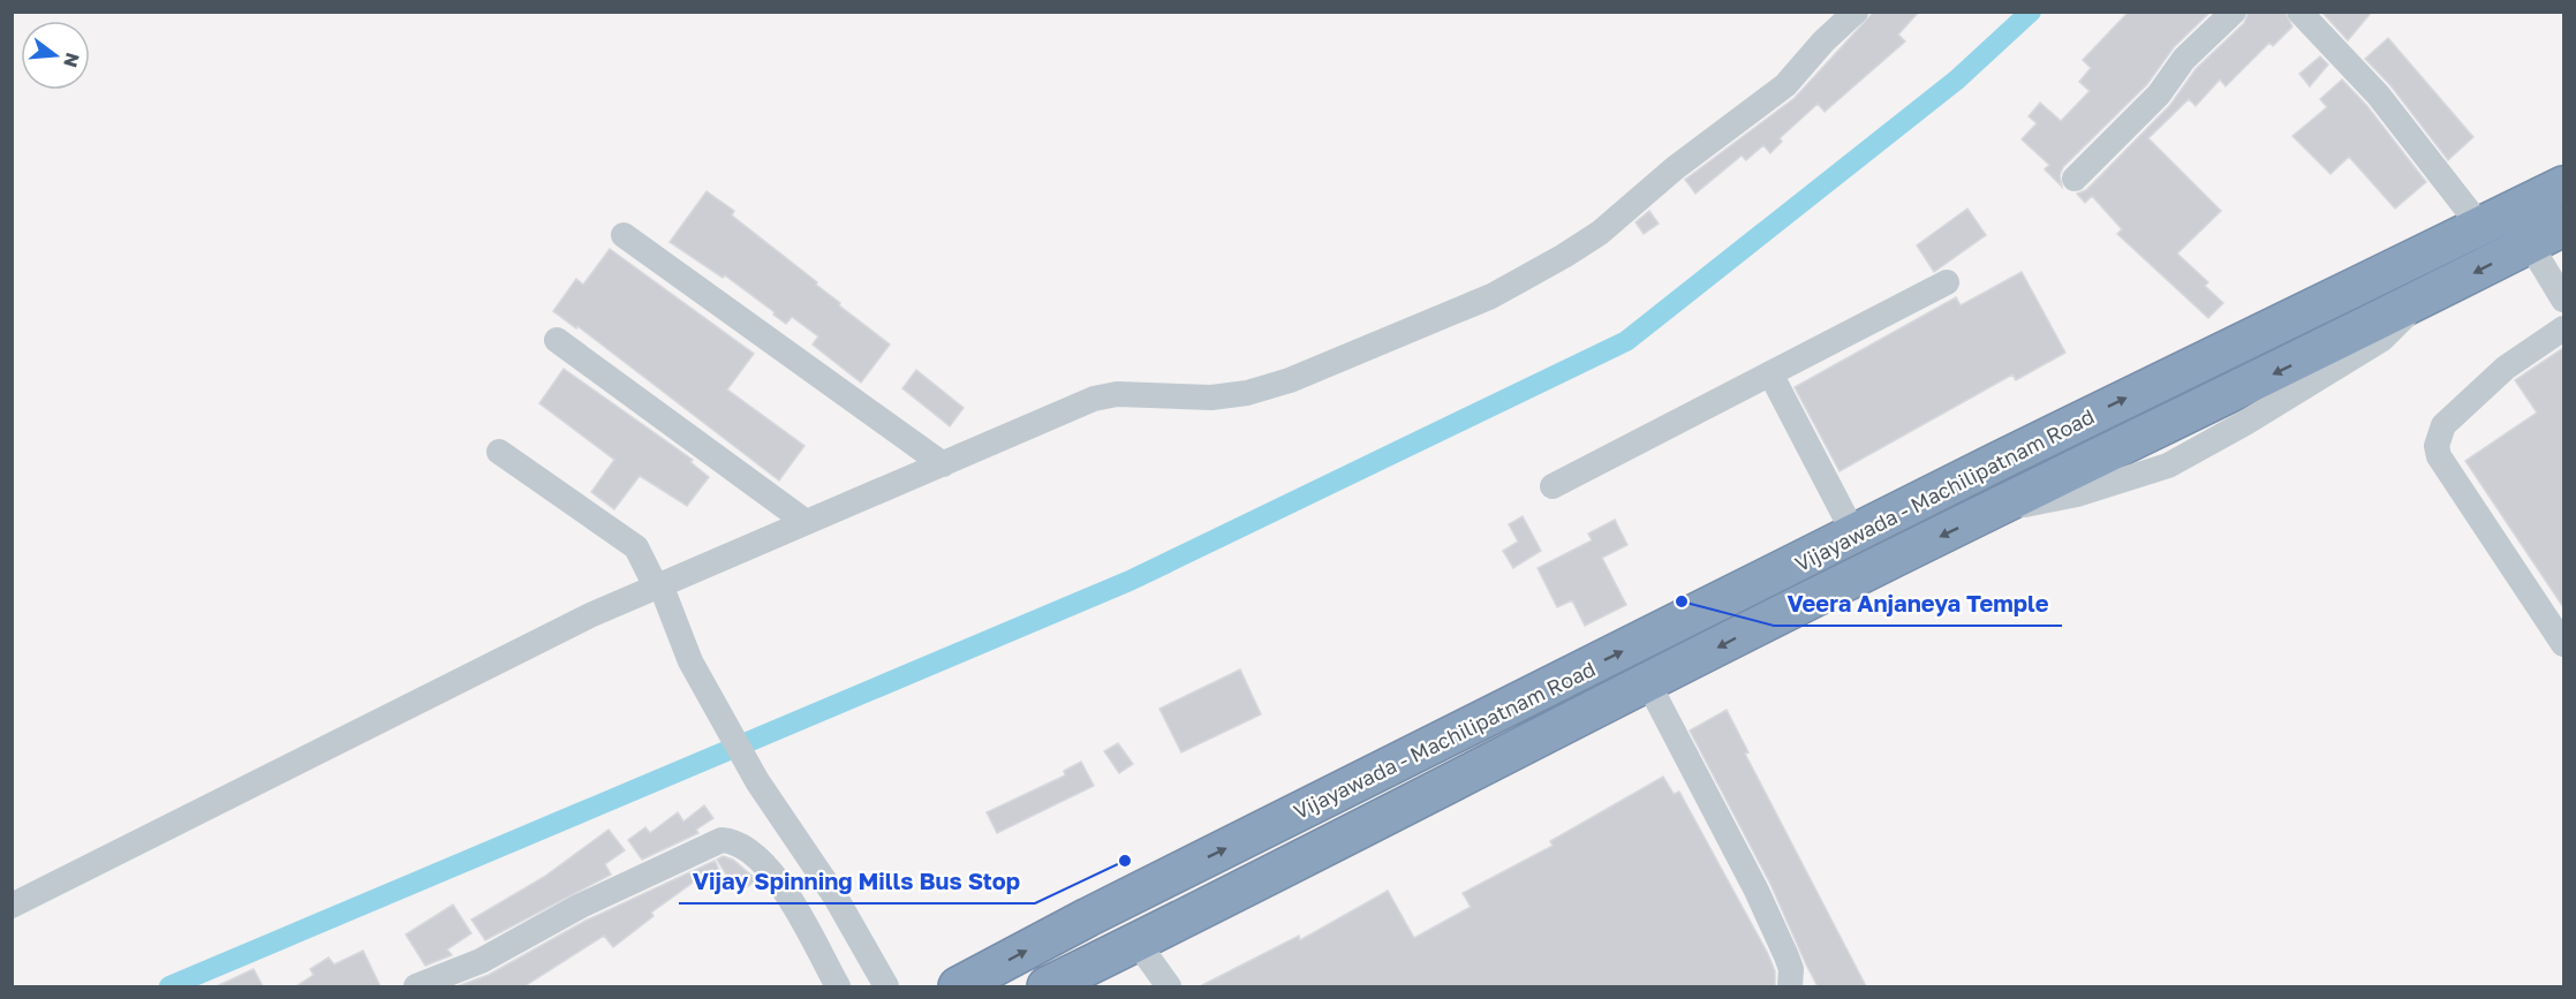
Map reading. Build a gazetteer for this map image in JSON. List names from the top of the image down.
{
  "streets": {
    "highway": ["Vijayawada - Machilipatnam Road"]
  },
  "places": ["Veera Anjaneya Temple", "Vijay Spinning Mills Bus Stop"],
  "north": "right"
}
